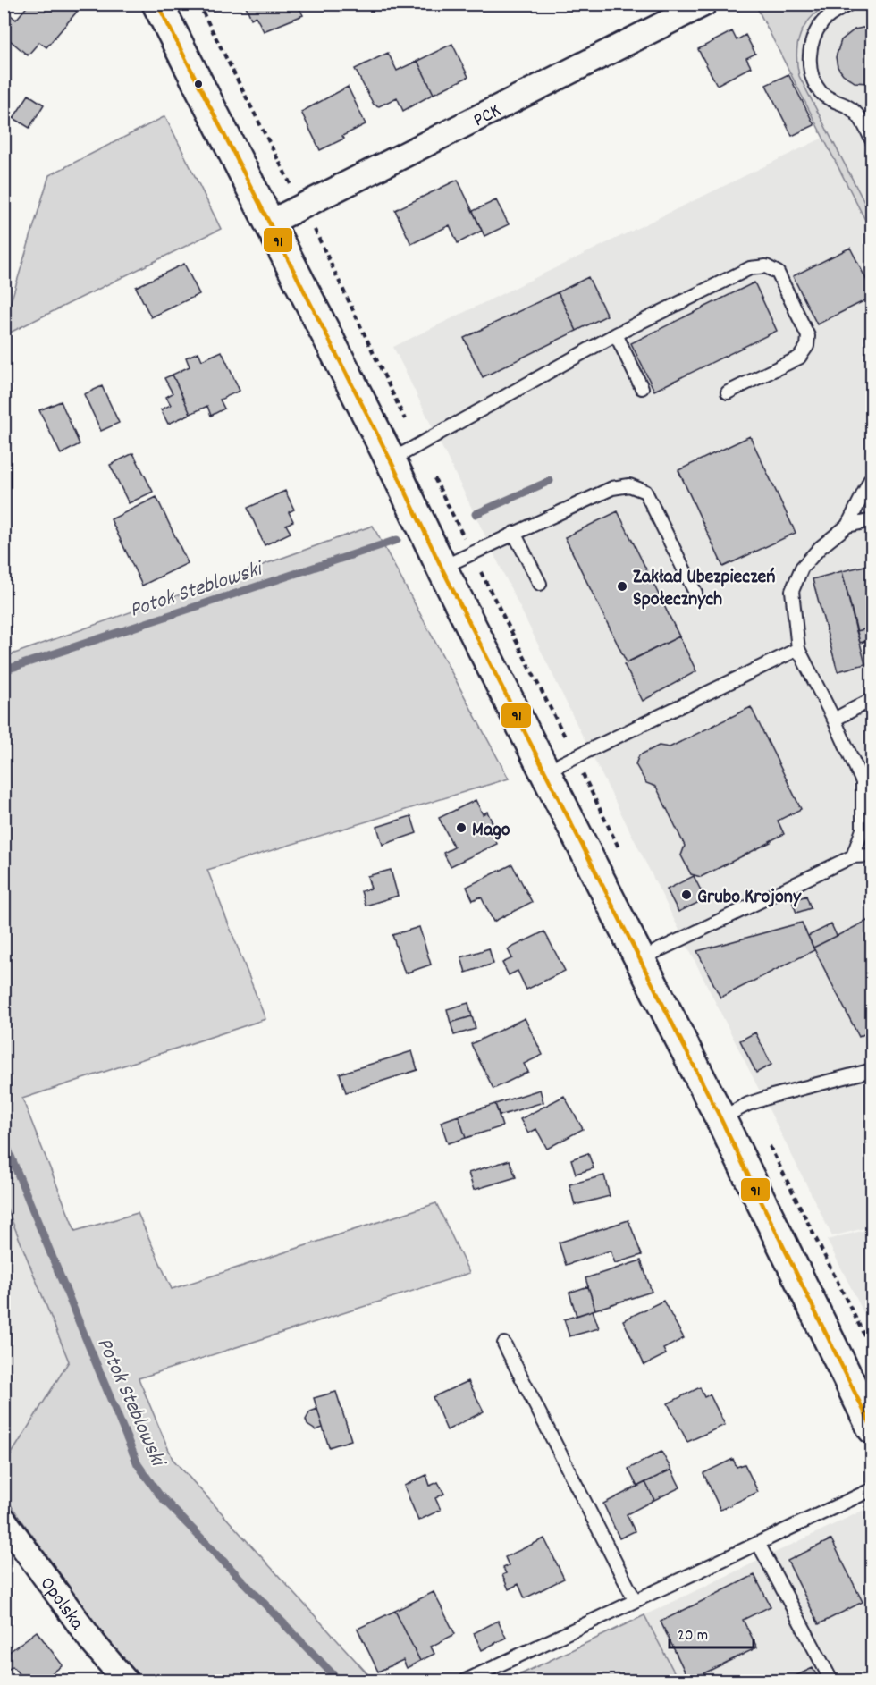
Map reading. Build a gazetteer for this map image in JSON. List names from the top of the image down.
{
  "streets": {
    "street": ["PCK", "Opolska"]
  },
  "water": ["Potok Steblowski"],
  "places": ["Zakład Ubezpieczeń Społecznych", "Mago", "Grubo Krojony"],
  "lines": ["transit line 91"],
  "scale_bar": "20 m"
}
